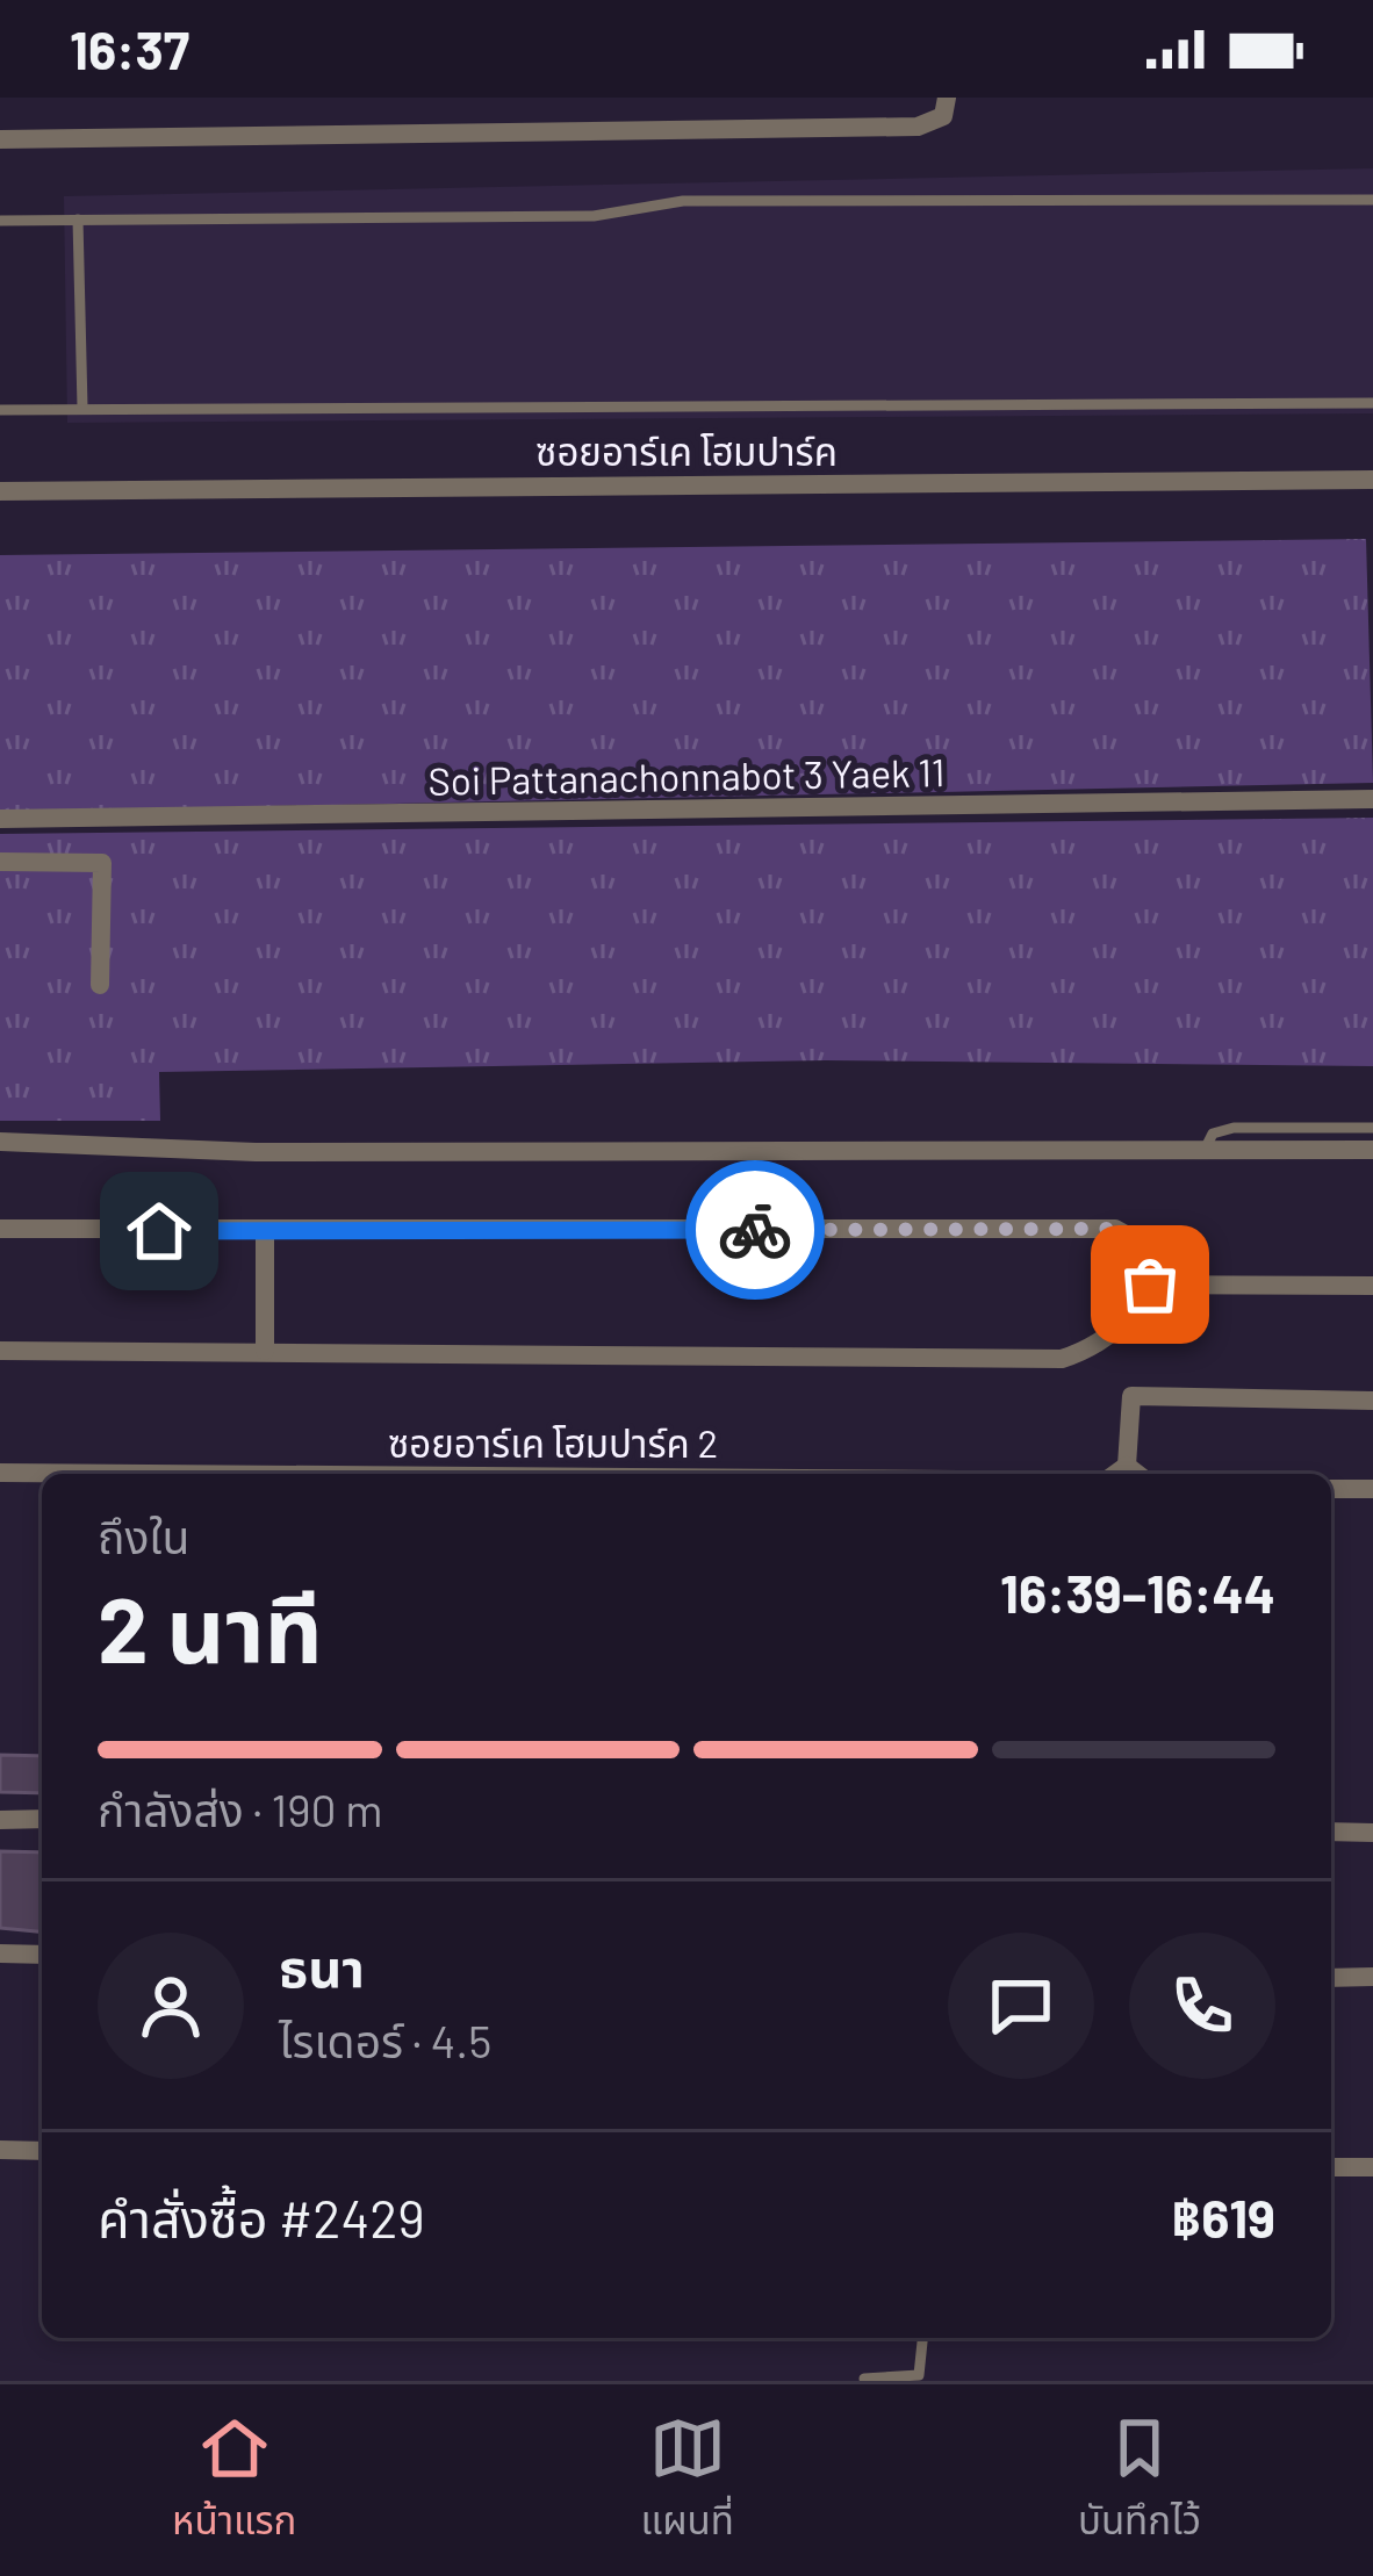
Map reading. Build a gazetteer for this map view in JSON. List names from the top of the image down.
{
  "streets": {
    "street": ["ซอยอาร์เค โฮมปาร์ค", "Soi Pattanachonnabot 3 Yaek 11", "ซอยอาร์เค โฮมปาร์ค 2"]
  },
  "page": {
    "status": "16:37",
    "heading": ["2 นาที", "ถึงใน", "16:39–16:44"],
    "panel": [
      "ธนา",
      "ไรเดอร์ · 4.5",
      "คำสั่งซื้อ #2429",
      "฿619"
    ],
    "bar": "กำลังส่ง · 190 m",
    "tabs": ["หน้าแรก", "แผนที่", "บันทึกไว้"]
  }
}
